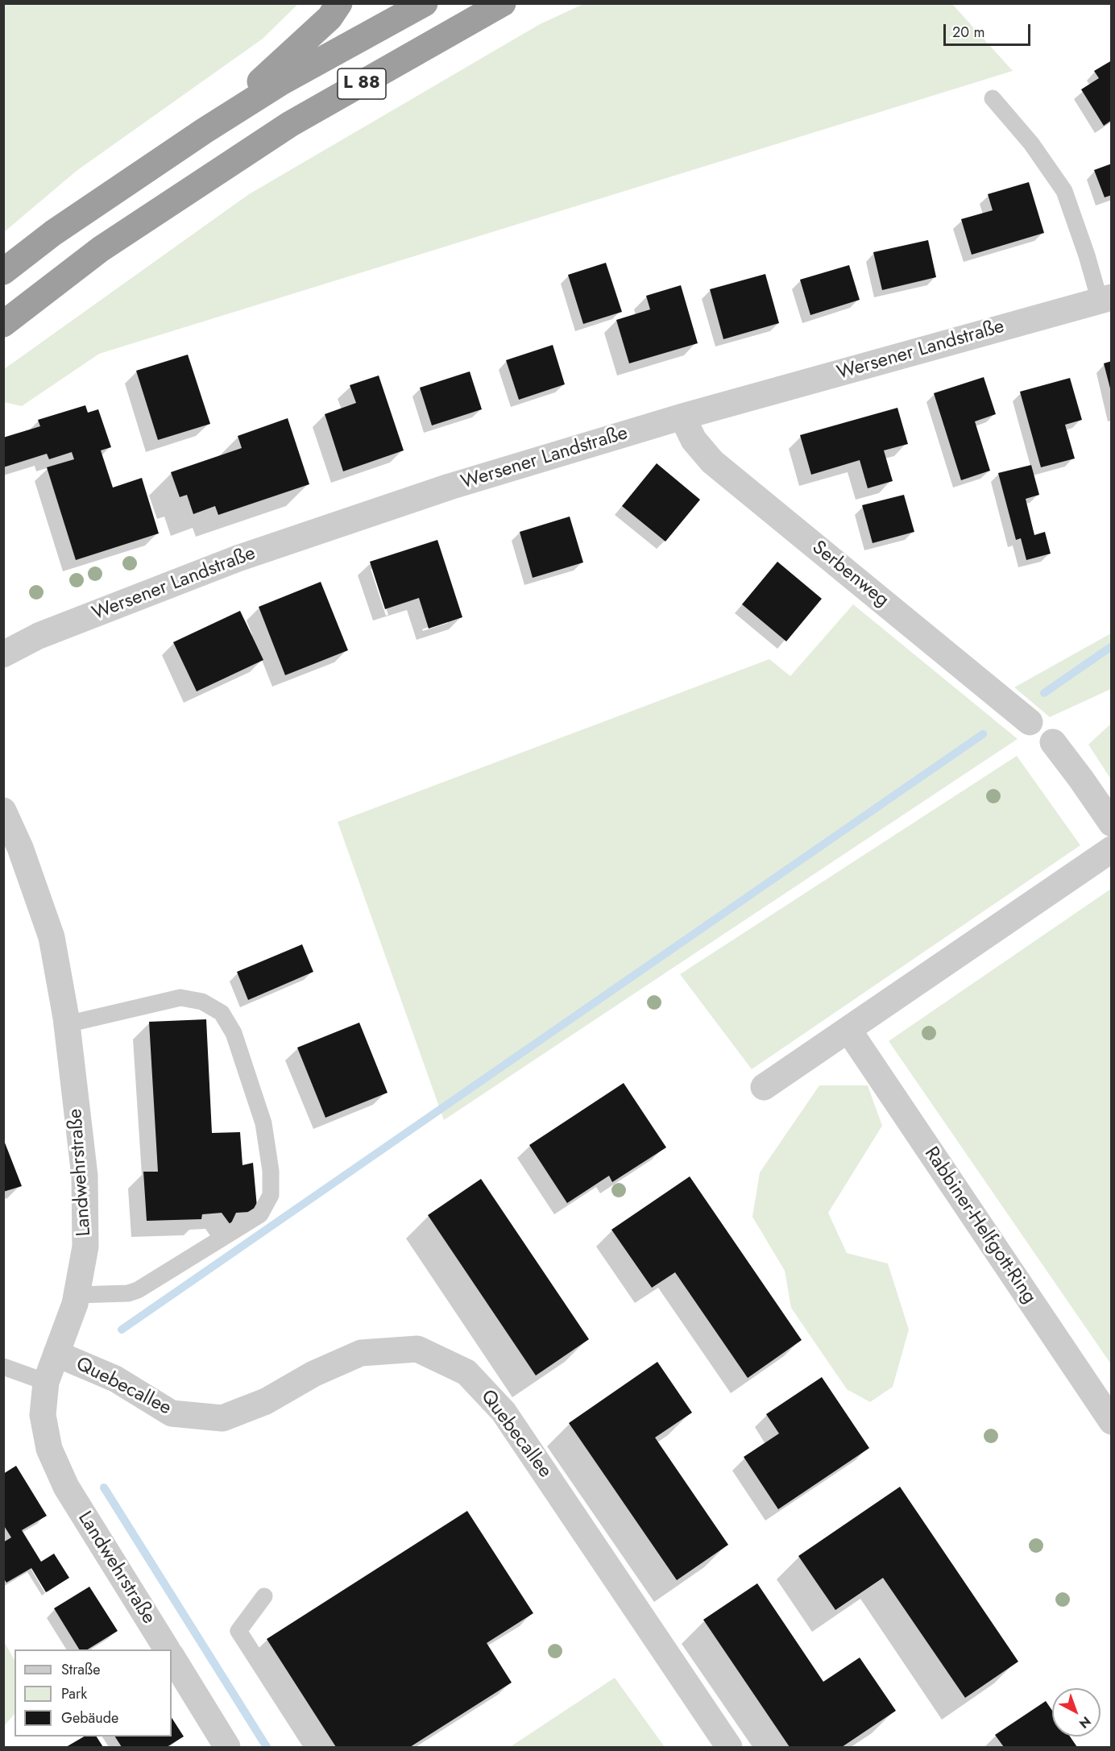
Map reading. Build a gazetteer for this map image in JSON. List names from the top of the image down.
{
  "streets": {
    "highway": ["L 88"],
    "street": [
      "Wersener Landstraße",
      "Serbenweg",
      "Landwehrstraße",
      "Rabbiner-Helfgott-Ring",
      "Quebecallee"
    ]
  },
  "crossings": [
    ["Wersener Landstraße", "Serbenweg"],
    ["Landwehrstraße", "Quebecallee"]
  ],
  "legend": ["Straße", "Park", "Gebäude"],
  "scale_bar": "20 m",
  "north": "bottom right"
}
